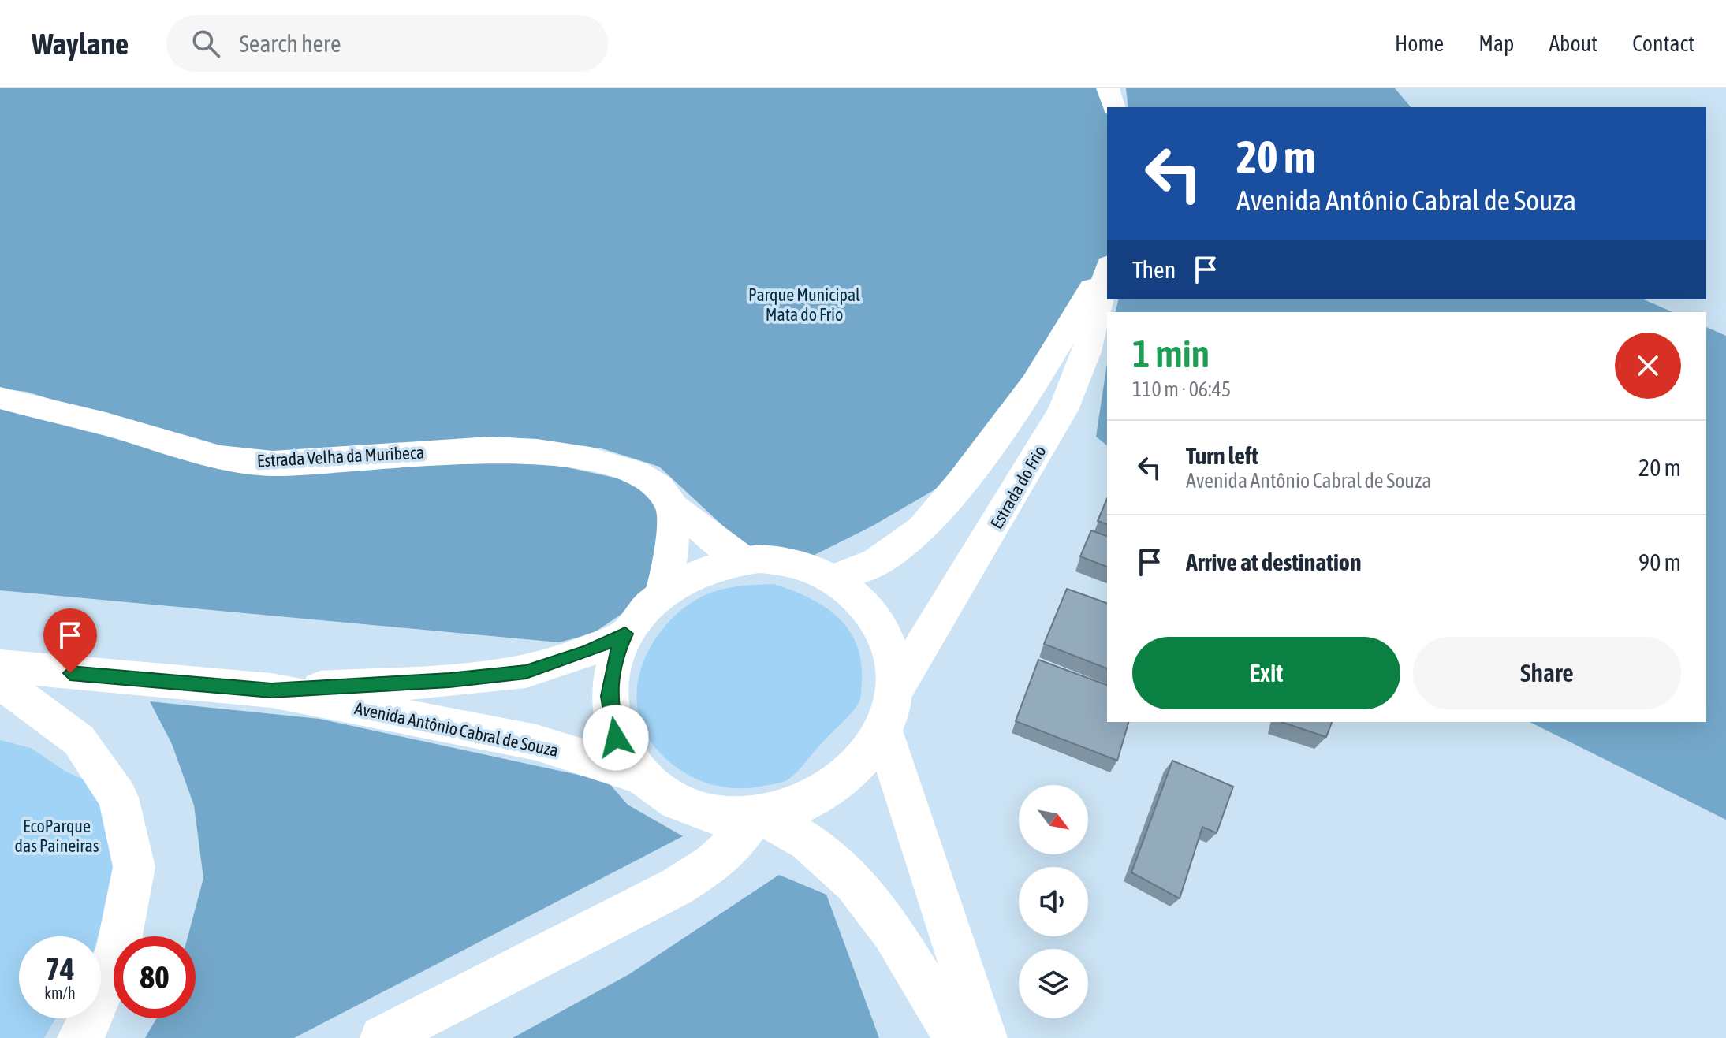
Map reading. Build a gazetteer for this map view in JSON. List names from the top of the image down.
{
  "streets": {
    "main road": ["Estrada Velha da Muribeca", "Estrada do Frio", "Avenida Antônio Cabral de Souza"]
  },
  "parks": ["Parque Municipal Mata do Frio", "EcoParque das Paineiras"],
  "north": "bottom right",
  "page": {
    "header": "Waylane",
    "search": "Search here",
    "nav": [
      "Home",
      "Map",
      "About",
      "Contact"
    ],
    "turn": ["20 m", "Avenida Antônio Cabral de Souza"],
    "then": "Then",
    "heading": ["1 min", "110 m · 06:45"],
    "list": [
      {
        "name": "Turn left",
        "note": "Avenida Antônio Cabral de Souza",
        "value": "20 m"
      },
      {
        "name": "Arrive at destination",
        "value": "90 m"
      }
    ],
    "buttons": ["Exit", "Share"],
    "speed": "74 km/h",
    "limit": "80"
  }
}
